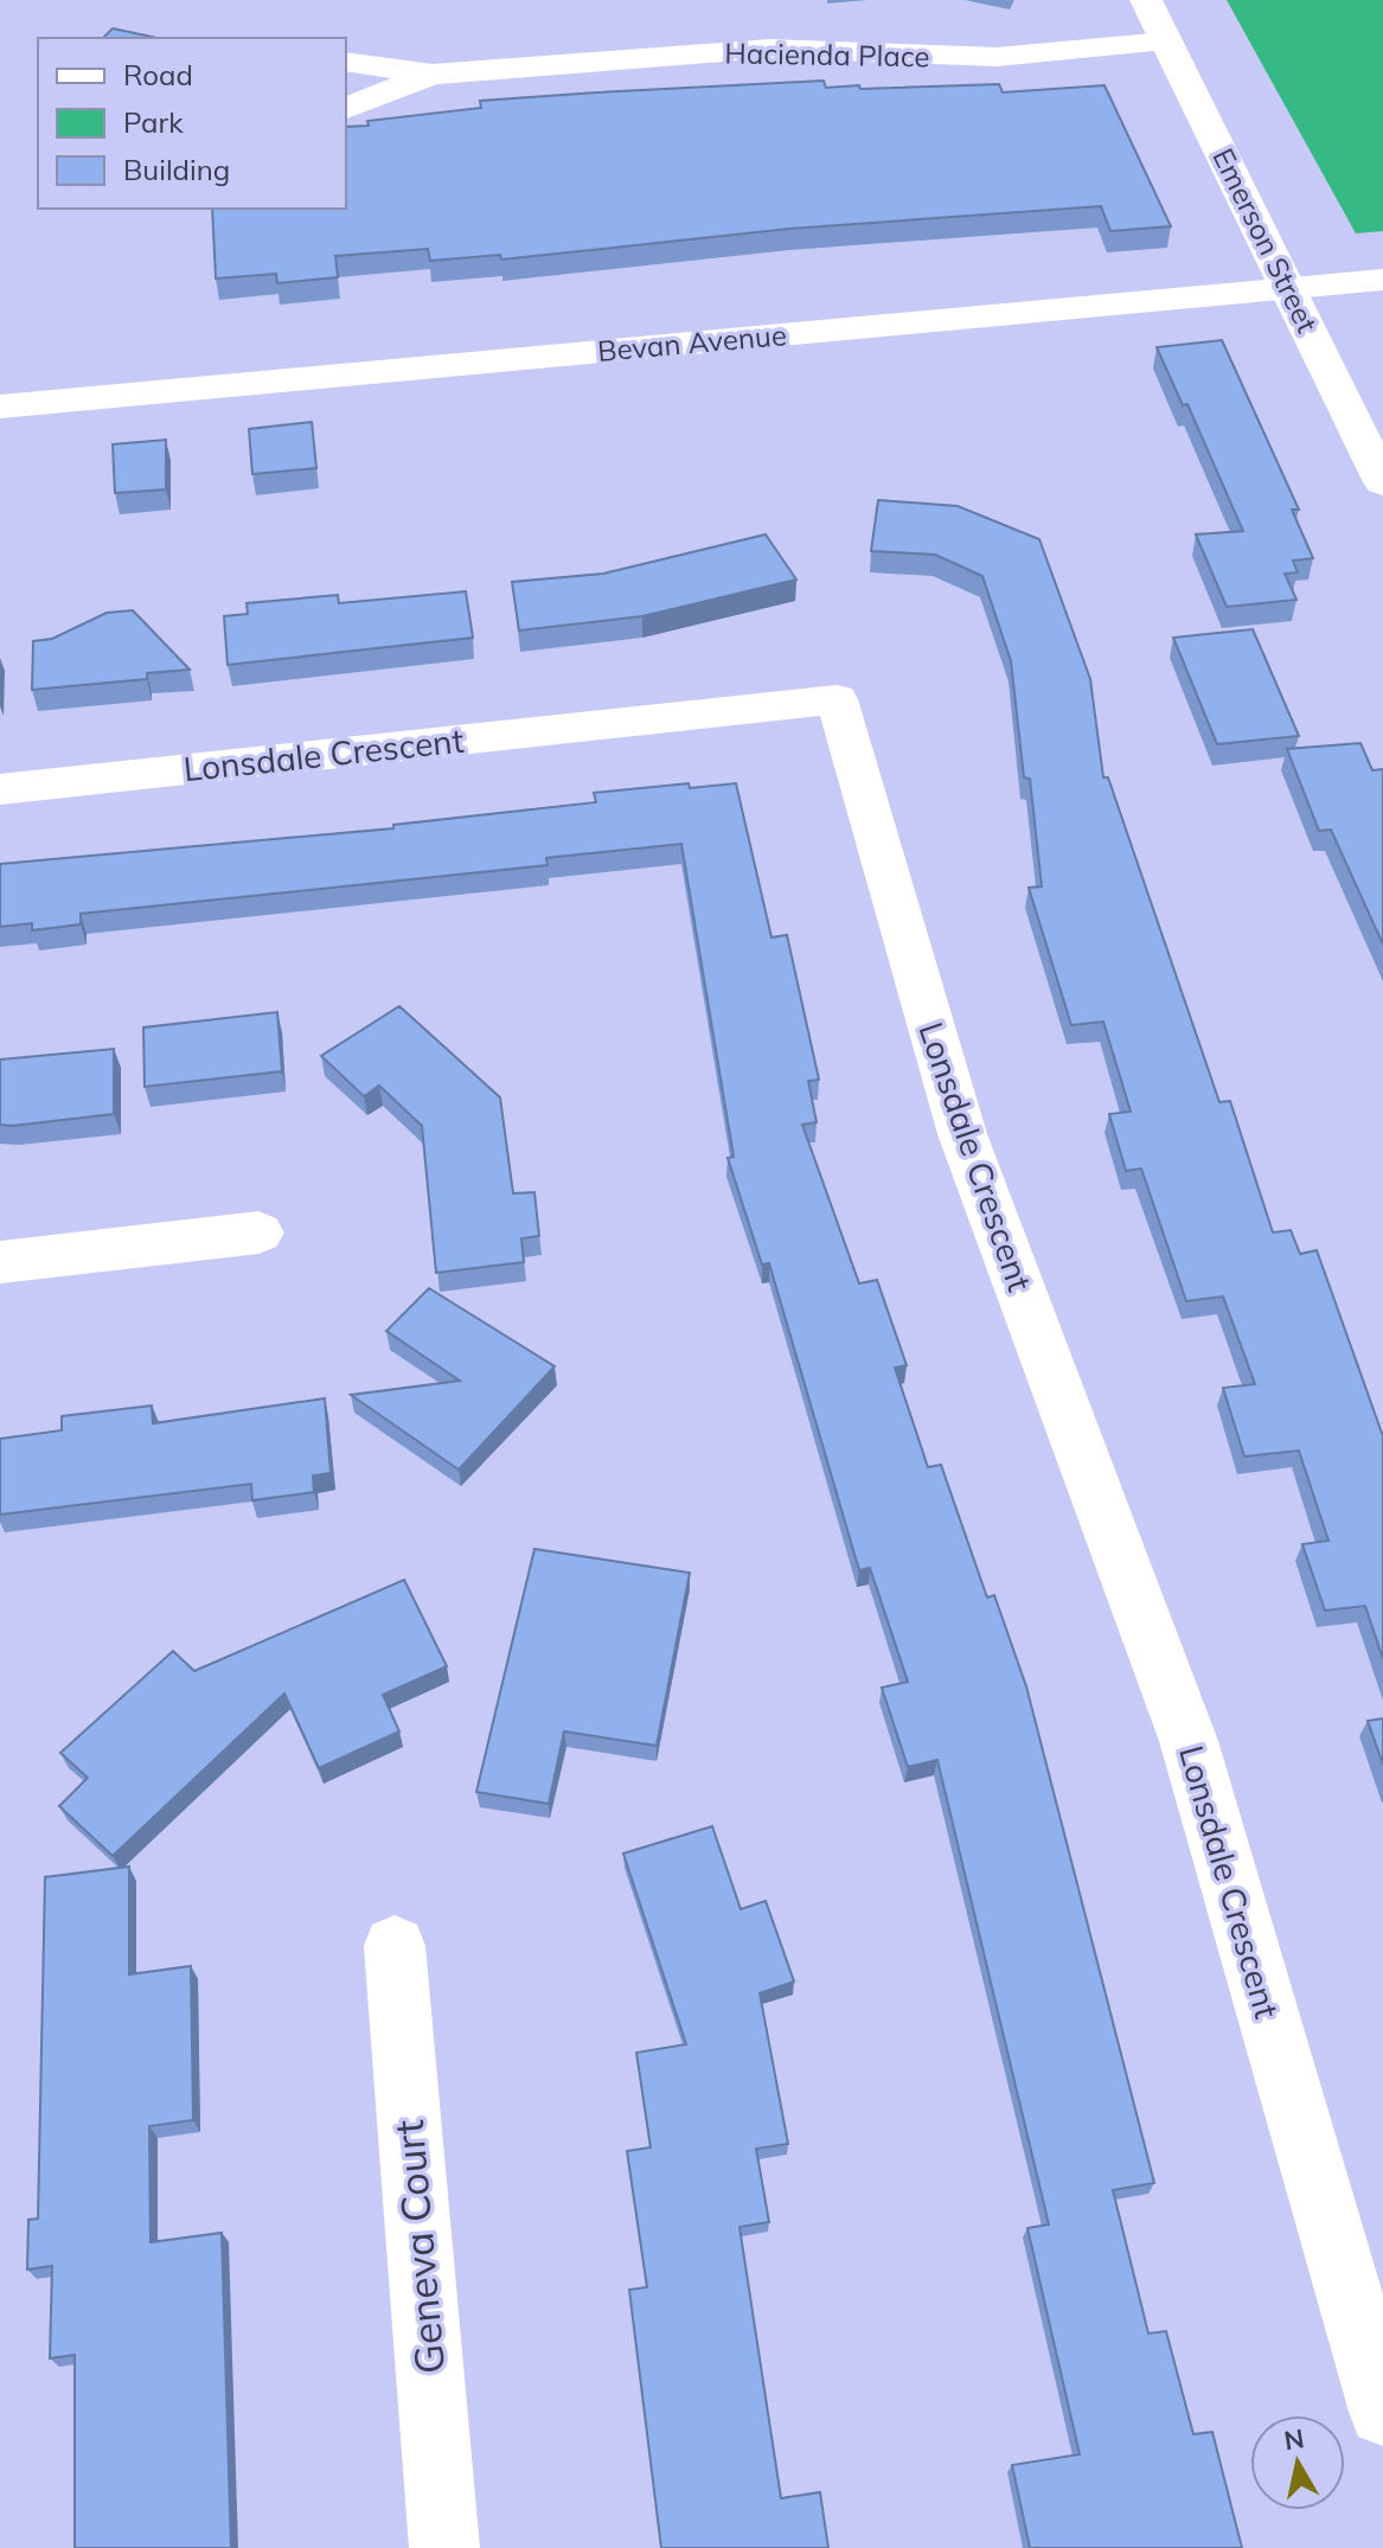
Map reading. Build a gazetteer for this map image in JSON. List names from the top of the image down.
{
  "streets": {
    "street": [
      "Hacienda Place",
      "Emerson Street",
      "Bevan Avenue",
      "Lonsdale Crescent",
      "Geneva Court"
    ]
  },
  "crossings": [
    ["Hacienda Place", "Emerson Street"],
    ["Emerson Street", "Bevan Avenue"]
  ],
  "legend": ["Road", "Park", "Building"],
  "north": "top"
}
